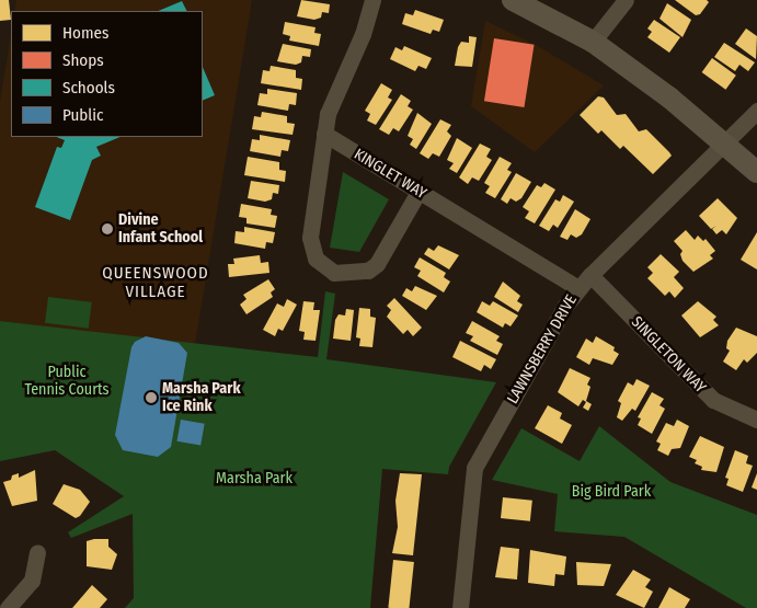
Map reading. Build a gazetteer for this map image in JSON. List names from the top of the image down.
{
  "streets": {
    "street": ["KINGLET WAY", "LAWNSBERRY DRIVE", "SINGLETON WAY"]
  },
  "crossings": [
    ["KINGLET WAY", "LAWNSBERRY DRIVE"],
    ["LAWNSBERRY DRIVE", "SINGLETON WAY"]
  ],
  "districts": ["QUEENSWOOD VILLAGE"],
  "parks": ["Public Tennis Courts", "Marsha Park", "Big Bird Park"],
  "places": ["Divine Infant School", "Marsha Park Ice Rink"],
  "legend": [
    "Homes",
    "Shops",
    "Schools",
    "Public"
  ]
}
